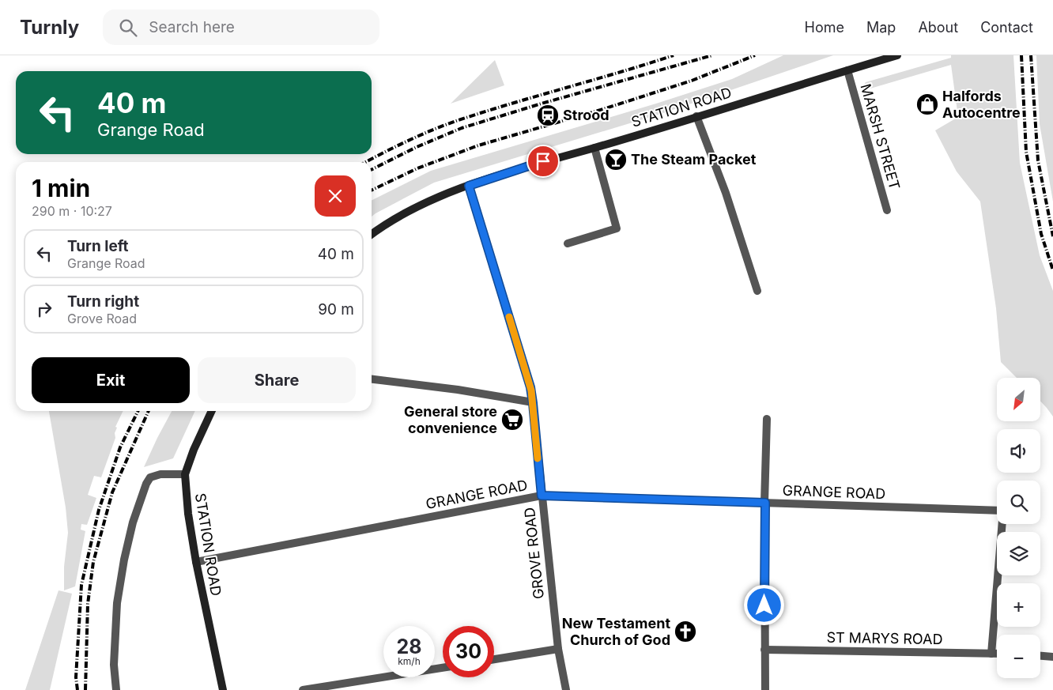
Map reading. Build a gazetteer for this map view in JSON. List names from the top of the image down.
{
  "streets": {
    "main road": ["STATION ROAD"],
    "street": [
      "MARSH STREET",
      "GRANGE ROAD",
      "GROVE ROAD",
      "ST MARYS ROAD"
    ]
  },
  "crossings": [
    ["STATION ROAD", "MARSH STREET"],
    ["STATION ROAD", "GRANGE ROAD"],
    ["STATION ROAD", "GROVE ROAD"],
    ["GRANGE ROAD", "GROVE ROAD"]
  ],
  "places": {
    "shop": ["Halfords Autocentre"],
    "station": ["Strood"],
    "bar": ["The Steam Packet"],
    "supermarket": ["General store convenience"],
    "church": ["New Testament Church of God"]
  },
  "north": "bottom left",
  "page": {
    "header": "Turnly",
    "search": "Search here",
    "nav": [
      "Home",
      "Map",
      "About",
      "Contact"
    ],
    "turn": ["40 m", "Grange Road"],
    "heading": ["1 min", "290 m · 10:27"],
    "list": [
      {
        "name": "Turn left",
        "note": "Grange Road",
        "value": "40 m"
      },
      {
        "name": "Turn right",
        "note": "Grove Road",
        "value": "90 m"
      }
    ],
    "buttons": ["Exit", "Share"],
    "map_buttons": ["+", "−"],
    "speed": "28 km/h",
    "limit": "30"
  }
}
